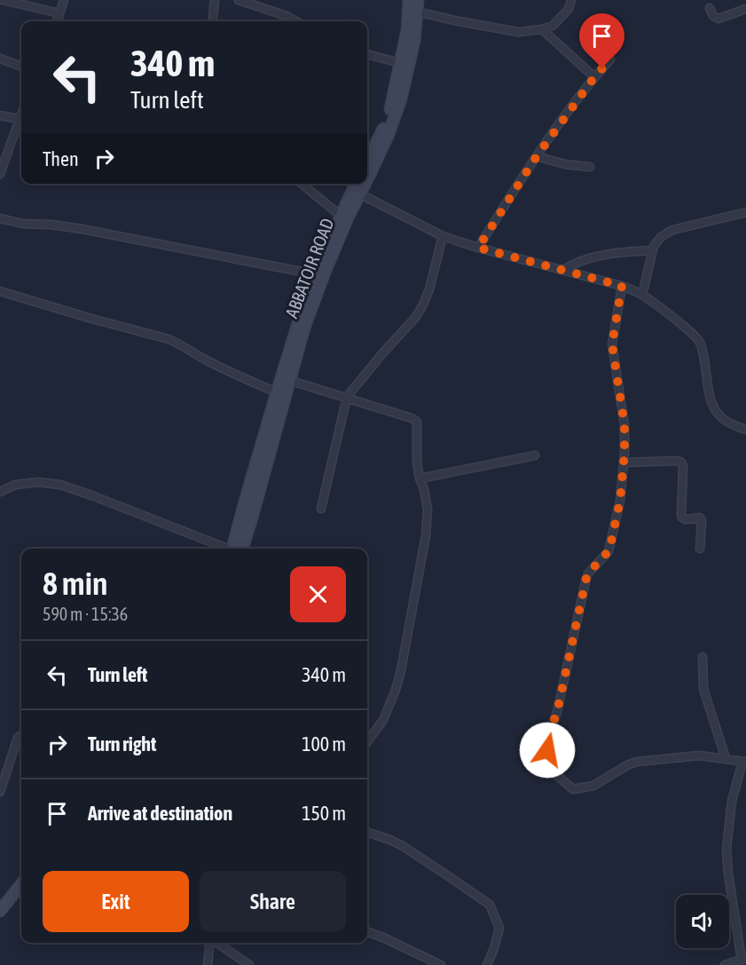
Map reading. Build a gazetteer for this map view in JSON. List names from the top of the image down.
{
  "streets": {
    "street": ["ABBATOIR ROAD"]
  },
  "page": {
    "turn": ["340 m", "Turn left"],
    "then": "Then",
    "heading": ["8 min", "590 m · 15:36"],
    "list": [
      {
        "name": "Turn left",
        "value": "340 m"
      },
      {
        "name": "Turn right",
        "value": "100 m"
      },
      {
        "name": "Arrive at destination",
        "value": "150 m"
      }
    ],
    "buttons": ["Exit", "Share"]
  }
}
